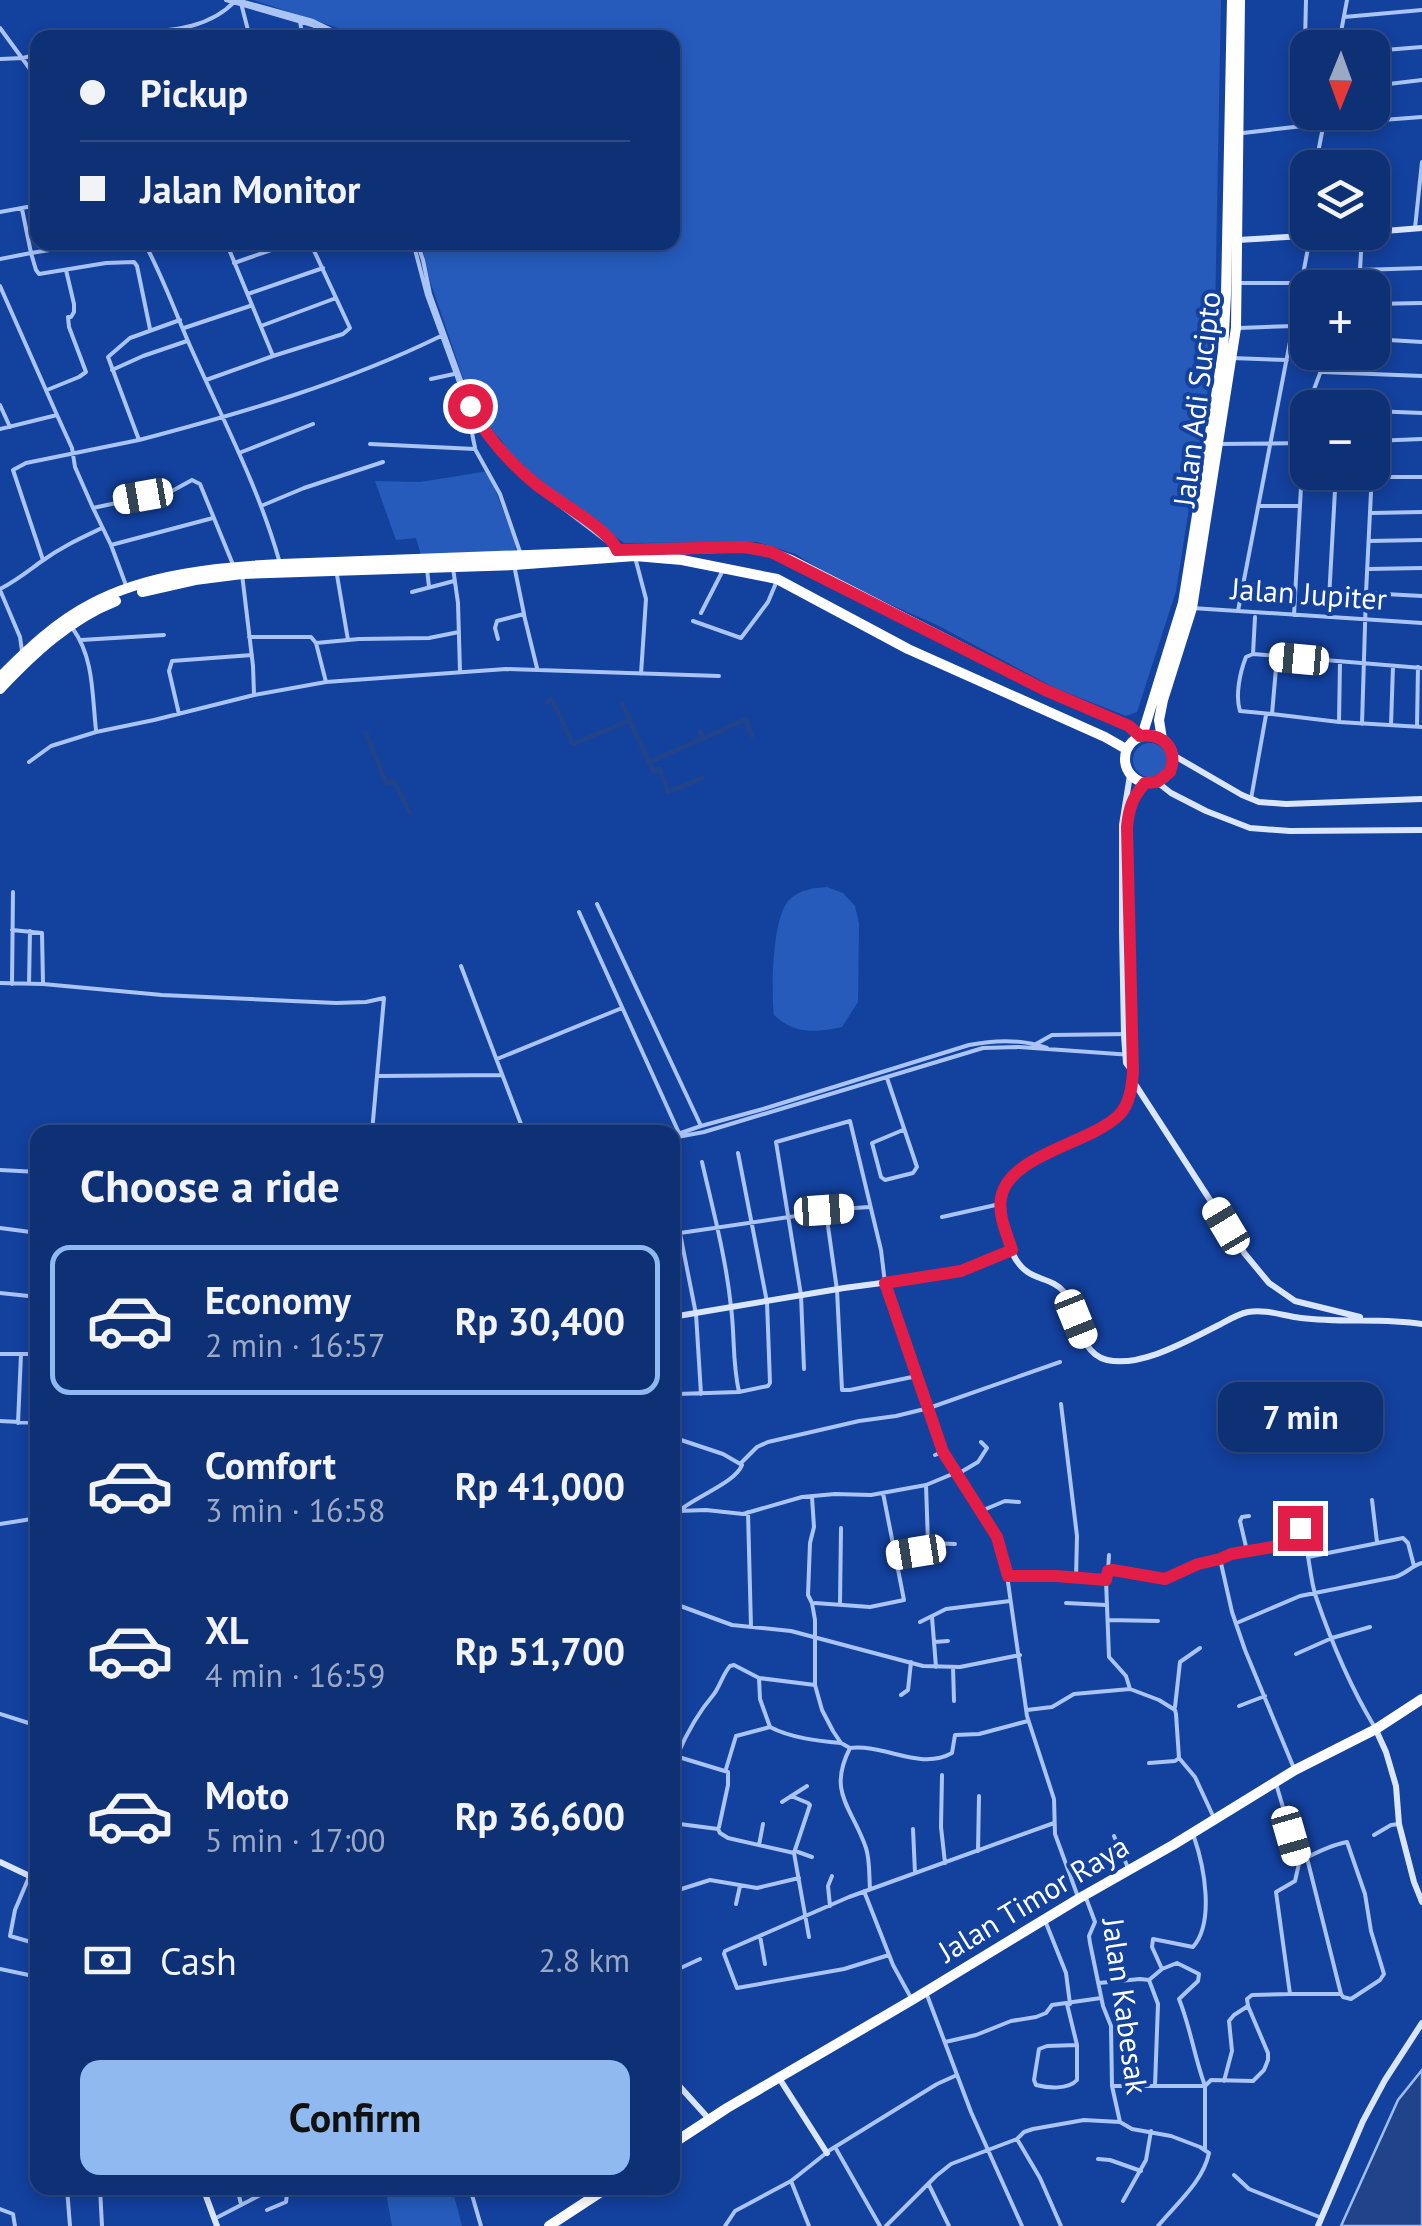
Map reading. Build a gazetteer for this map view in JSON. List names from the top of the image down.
{
  "streets": {
    "highway": ["Jalan Adi Sucipto", "Jalan Timor Raya"],
    "street": ["Jalan Jupiter", "Jalan Kabesak"]
  },
  "crossings": [
    ["Jalan Adi Sucipto", "Jalan Jupiter"],
    ["Jalan Timor Raya", "Jalan Kabesak"]
  ],
  "north": "bottom",
  "page": {
    "map_buttons": ["+", "−"],
    "banner": ["Pickup", "Jalan Monitor"],
    "heading": "Choose a ride",
    "list": [
      {
        "name": "Economy",
        "note": "2 min · 16:57",
        "value": "Rp 30,400"
      },
      {
        "name": "Comfort",
        "note": "3 min · 16:58",
        "value": "Rp 41,000"
      },
      {
        "name": "XL",
        "note": "4 min · 16:59",
        "value": "Rp 51,700"
      },
      {
        "name": "Moto",
        "note": "5 min · 17:00",
        "value": "Rp 36,600"
      }
    ],
    "bubble": "7 min",
    "pay": ["Cash", "2.8 km"],
    "buttons": "Confirm"
  }
}
